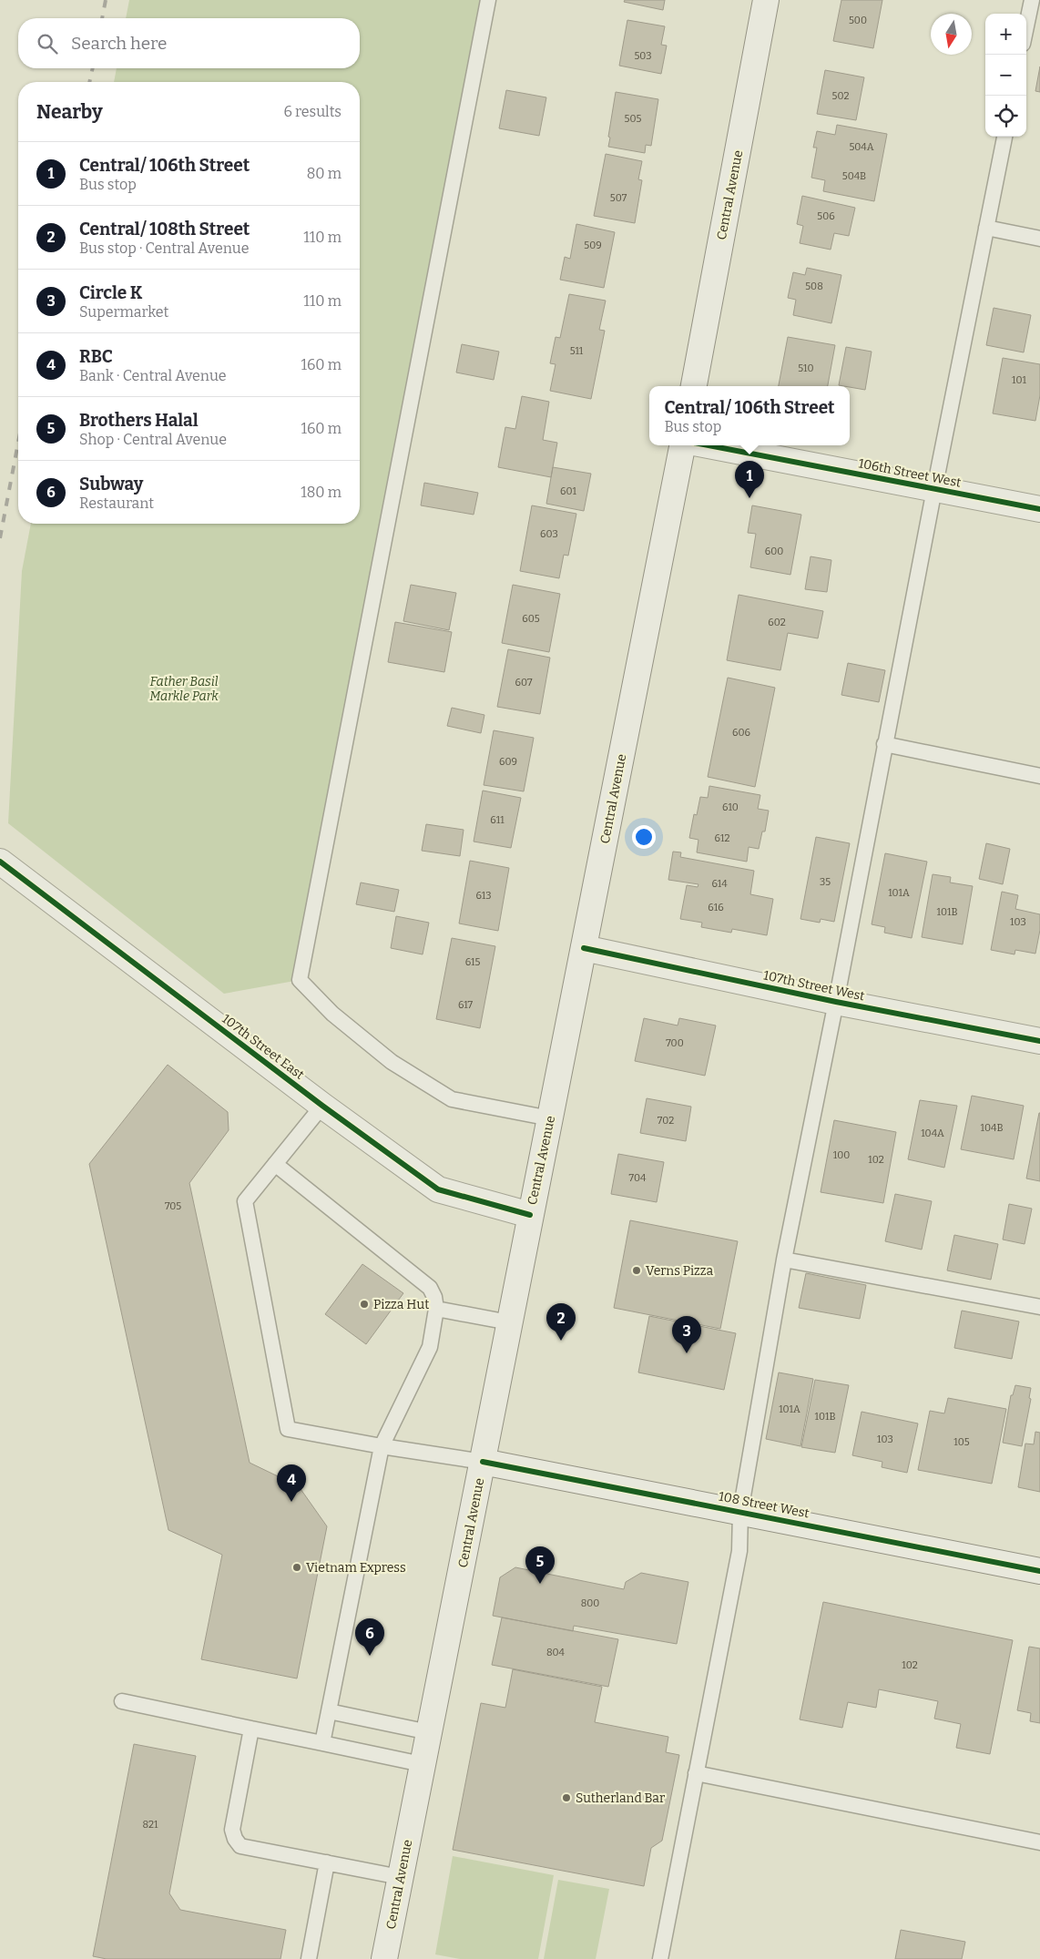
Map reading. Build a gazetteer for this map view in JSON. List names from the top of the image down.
{
  "streets": {
    "street": [
      "Central Avenue",
      "106th Street West",
      "107th Street West",
      "107th Street East",
      "108 Street West"
    ]
  },
  "crossings": [
    ["Central Avenue", "107th Street West"],
    ["Central Avenue", "107th Street East"],
    ["Central Avenue", "108 Street West"]
  ],
  "parks": ["Father Basil Markle Park"],
  "places": [
    "Verns Pizza",
    "Pizza Hut",
    "Vietnam Express",
    "Sutherland Bar"
  ],
  "house_numbers": [
    "500",
    "503",
    "502",
    "505",
    "504A",
    "504B",
    "507",
    "506",
    "509",
    "508",
    "511",
    "510",
    "101",
    "601",
    "603",
    "600",
    "605",
    "602",
    "607",
    "606",
    "609",
    "610",
    "611",
    "612",
    "35",
    "614",
    "101A",
    "613",
    "616",
    "101B",
    "103",
    "615",
    "617",
    "700",
    "702",
    "104B",
    "104A",
    "100",
    "102",
    "704",
    "705",
    "101A",
    "101B",
    "103",
    "105",
    "800",
    "804",
    "102",
    "821"
  ],
  "north": "bottom",
  "page": {
    "map_buttons": ["+", "−"],
    "search": "Search here",
    "heading": ["Nearby", "6 results"],
    "list": [
      {
        "mark": "1",
        "name": "Central/ 106th Street",
        "note": "Bus stop",
        "value": "80 m"
      },
      {
        "mark": "2",
        "name": "Central/ 108th Street",
        "note": "Bus stop · Central Avenue",
        "value": "110 m"
      },
      {
        "mark": "3",
        "name": "Circle K",
        "note": "Supermarket",
        "value": "110 m"
      },
      {
        "mark": "4",
        "name": "RBC",
        "note": "Bank · Central Avenue",
        "value": "160 m"
      },
      {
        "mark": "5",
        "name": "Brothers Halal",
        "note": "Shop · Central Avenue",
        "value": "160 m"
      },
      {
        "mark": "6",
        "name": "Subway",
        "note": "Restaurant",
        "value": "180 m"
      }
    ],
    "popup": ["Central/ 106th Street", "Bus stop"],
    "pins": [
      "1",
      "2",
      "3",
      "4",
      "5",
      "6"
    ]
  }
}
